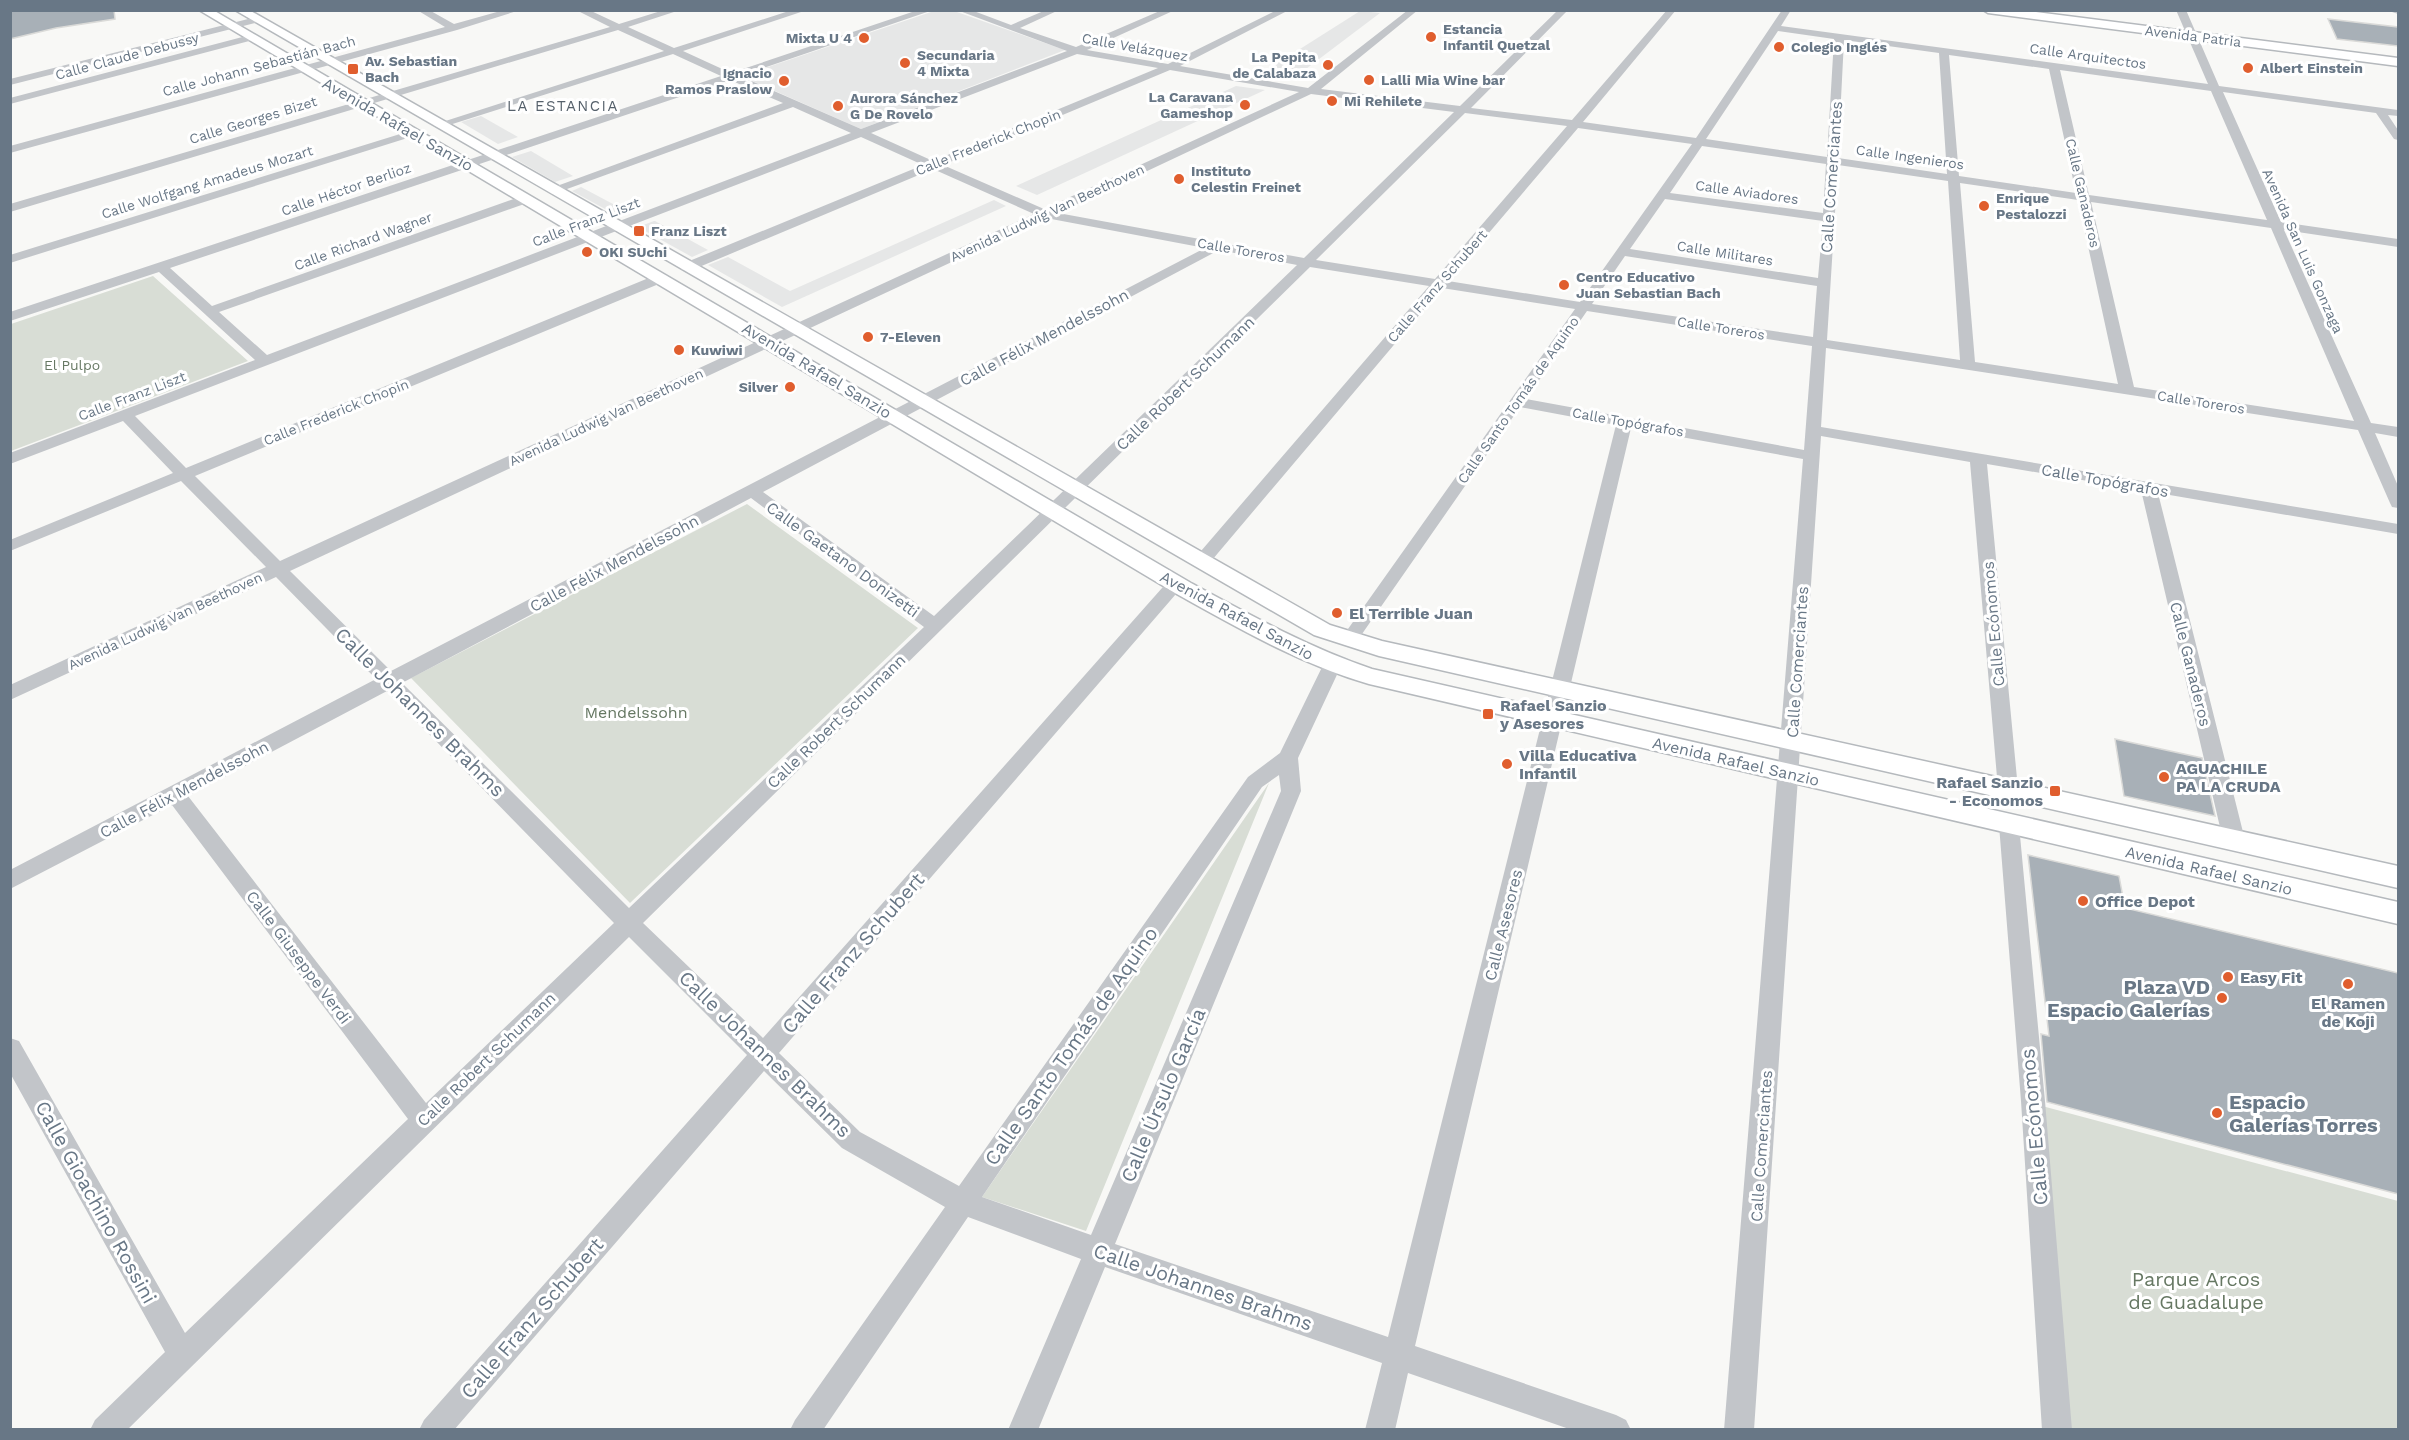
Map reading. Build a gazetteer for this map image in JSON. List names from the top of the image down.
{
  "streets": {
    "main road": ["Avenida Patria", "Avenida Rafael Sanzio"],
    "street": [
      "Calle Velázquez",
      "Calle Claude Debussy",
      "Calle Arquitectos",
      "Calle Johann Sebastián Bach",
      "Calle Georges Bizet",
      "Calle Frederick Chopin",
      "Calle Ingenieros",
      "Calle Comerciantes",
      "Calle Wolfgang Amadeus Mozart",
      "Calle Héctor Berlioz",
      "Calle Aviadores",
      "Calle Ganaderos",
      "Avenida Ludwig Van Beethoven",
      "Calle Franz Liszt",
      "Calle Richard Wagner",
      "Calle Toreros",
      "Avenida San Luis Gonzaga",
      "Calle Militares",
      "Calle Franz Schubert",
      "Calle Félix Mendelssohn",
      "Calle Robert Schumann",
      "Calle Santo Tomás de Aquino",
      "Calle Topógrafos",
      "Calle Gaetano Donizetti",
      "Calle Ecónomos",
      "Calle Johannes Brahms",
      "Calle Asesores",
      "Calle Giuseppe Verdi",
      "Calle Úrsulo García",
      "Calle Gioachino Rossini"
    ]
  },
  "crossings": [
    ["Avenida Patria", "Avenida San Luis Gonzaga"],
    ["Calle Velázquez", "Calle Frederick Chopin"],
    ["Calle Velázquez", "Calle Ingenieros"],
    ["Calle Velázquez", "Avenida Ludwig Van Beethoven"],
    ["Calle Velázquez", "Calle Franz Liszt"],
    ["Calle Claude Debussy", "Avenida Rafael Sanzio"],
    ["Calle Arquitectos", "Calle Comerciantes"],
    ["Calle Arquitectos", "Calle Ganaderos"],
    ["Calle Arquitectos", "Avenida San Luis Gonzaga"],
    ["Calle Arquitectos", "Calle Santo Tomás de Aquino"],
    ["Calle Johann Sebastián Bach", "Avenida Rafael Sanzio"],
    ["Calle Georges Bizet", "Avenida Rafael Sanzio"],
    ["Calle Georges Bizet", "Calle Toreros"],
    ["Avenida Rafael Sanzio", "Calle Frederick Chopin"],
    ["Avenida Rafael Sanzio", "Calle Comerciantes"],
    ["Avenida Rafael Sanzio", "Calle Wolfgang Amadeus Mozart"],
    ["Avenida Rafael Sanzio", "Calle Héctor Berlioz"],
    ["Avenida Rafael Sanzio", "Calle Ganaderos"],
    ["Avenida Rafael Sanzio", "Avenida Ludwig Van Beethoven"],
    ["Avenida Rafael Sanzio", "Calle Franz Liszt"],
    ["Avenida Rafael Sanzio", "Calle Richard Wagner"],
    ["Avenida Rafael Sanzio", "Calle Franz Schubert"],
    ["Avenida Rafael Sanzio", "Calle Félix Mendelssohn"],
    ["Avenida Rafael Sanzio", "Calle Robert Schumann"],
    ["Avenida Rafael Sanzio", "Calle Santo Tomás de Aquino"],
    ["Avenida Rafael Sanzio", "Calle Ecónomos"],
    ["Avenida Rafael Sanzio", "Calle Asesores"],
    ["Calle Frederick Chopin", "Calle Toreros"],
    ["Calle Frederick Chopin", "Calle Johannes Brahms"],
    ["Calle Ingenieros", "Calle Comerciantes"],
    ["Calle Ingenieros", "Calle Ganaderos"],
    ["Calle Ingenieros", "Avenida Ludwig Van Beethoven"],
    ["Calle Ingenieros", "Avenida San Luis Gonzaga"],
    ["Calle Ingenieros", "Calle Franz Schubert"],
    ["Calle Ingenieros", "Calle Robert Schumann"],
    ["Calle Ingenieros", "Calle Santo Tomás de Aquino"],
    ["Calle Comerciantes", "Calle Aviadores"],
    ["Calle Comerciantes", "Calle Toreros"],
    ["Calle Comerciantes", "Calle Militares"],
    ["Calle Comerciantes", "Calle Topógrafos"],
    ["Calle Héctor Berlioz", "Calle Toreros"],
    ["Calle Aviadores", "Calle Santo Tomás de Aquino"],
    ["Calle Ganaderos", "Calle Toreros"],
    ["Calle Ganaderos", "Calle Topógrafos"],
    ["Avenida Ludwig Van Beethoven", "Calle Toreros"],
    ["Avenida Ludwig Van Beethoven", "Calle Johannes Brahms"],
    ["Calle Franz Liszt", "Calle Toreros"],
    ["Calle Franz Liszt", "Calle Johannes Brahms"],
    ["Calle Toreros", "Avenida San Luis Gonzaga"],
    ["Calle Toreros", "Calle Franz Schubert"],
    ["Calle Toreros", "Calle Félix Mendelssohn"],
    ["Calle Toreros", "Calle Robert Schumann"],
    ["Calle Toreros", "Calle Santo Tomás de Aquino"],
    ["Calle Militares", "Calle Santo Tomás de Aquino"],
    ["Calle Franz Schubert", "Calle Johannes Brahms"],
    ["Calle Félix Mendelssohn", "Calle Gaetano Donizetti"],
    ["Calle Félix Mendelssohn", "Calle Johannes Brahms"],
    ["Calle Félix Mendelssohn", "Calle Giuseppe Verdi"],
    ["Calle Robert Schumann", "Calle Gaetano Donizetti"],
    ["Calle Robert Schumann", "Calle Johannes Brahms"],
    ["Calle Robert Schumann", "Calle Giuseppe Verdi"],
    ["Calle Robert Schumann", "Calle Gioachino Rossini"],
    ["Calle Santo Tomás de Aquino", "Calle Topógrafos"],
    ["Calle Santo Tomás de Aquino", "Calle Johannes Brahms"],
    ["Calle Santo Tomás de Aquino", "Calle Úrsulo García"],
    ["Calle Topógrafos", "Calle Ecónomos"],
    ["Calle Topógrafos", "Calle Asesores"],
    ["Calle Johannes Brahms", "Calle Asesores"],
    ["Calle Johannes Brahms", "Calle Úrsulo García"]
  ],
  "districts": ["LA ESTANCIA"],
  "parks": ["El Pulpo", "Mendelssohn", "Parque Arcos de Guadalupe"],
  "places": {
    "other": [
      "Estancia Infantil Quetzal",
      "Mixta U 4",
      "Colegio Inglés",
      "Secundaria 4 Mixta",
      "La Pepita de Calabaza",
      "Albert Einstein",
      "Lalli Mia Wine bar",
      "Ignacio Ramos Praslow",
      "Mi Rehilete",
      "La Caravana Gameshop",
      "Aurora Sánchez G De Rovelo",
      "Instituto Celestin Freinet",
      "Enrique Pestalozzi",
      "OKI SUchi",
      "Centro Educativo Juan Sebastian Bach",
      "7-Eleven",
      "Kuwiwi",
      "Silver",
      "El Terrible Juan",
      "Villa Educativa Infantil",
      "AGUACHILE PA LA CRUDA",
      "Office Depot",
      "Easy Fit",
      "El Ramen de Koji",
      "Plaza VD Espacio Galerías",
      "Espacio Galerías Torres"
    ],
    "transit": [
      "Av. Sebastian Bach",
      "Franz Liszt",
      "Rafael Sanzio y Asesores",
      "Rafael Sanzio - Economos"
    ]
  }
}
